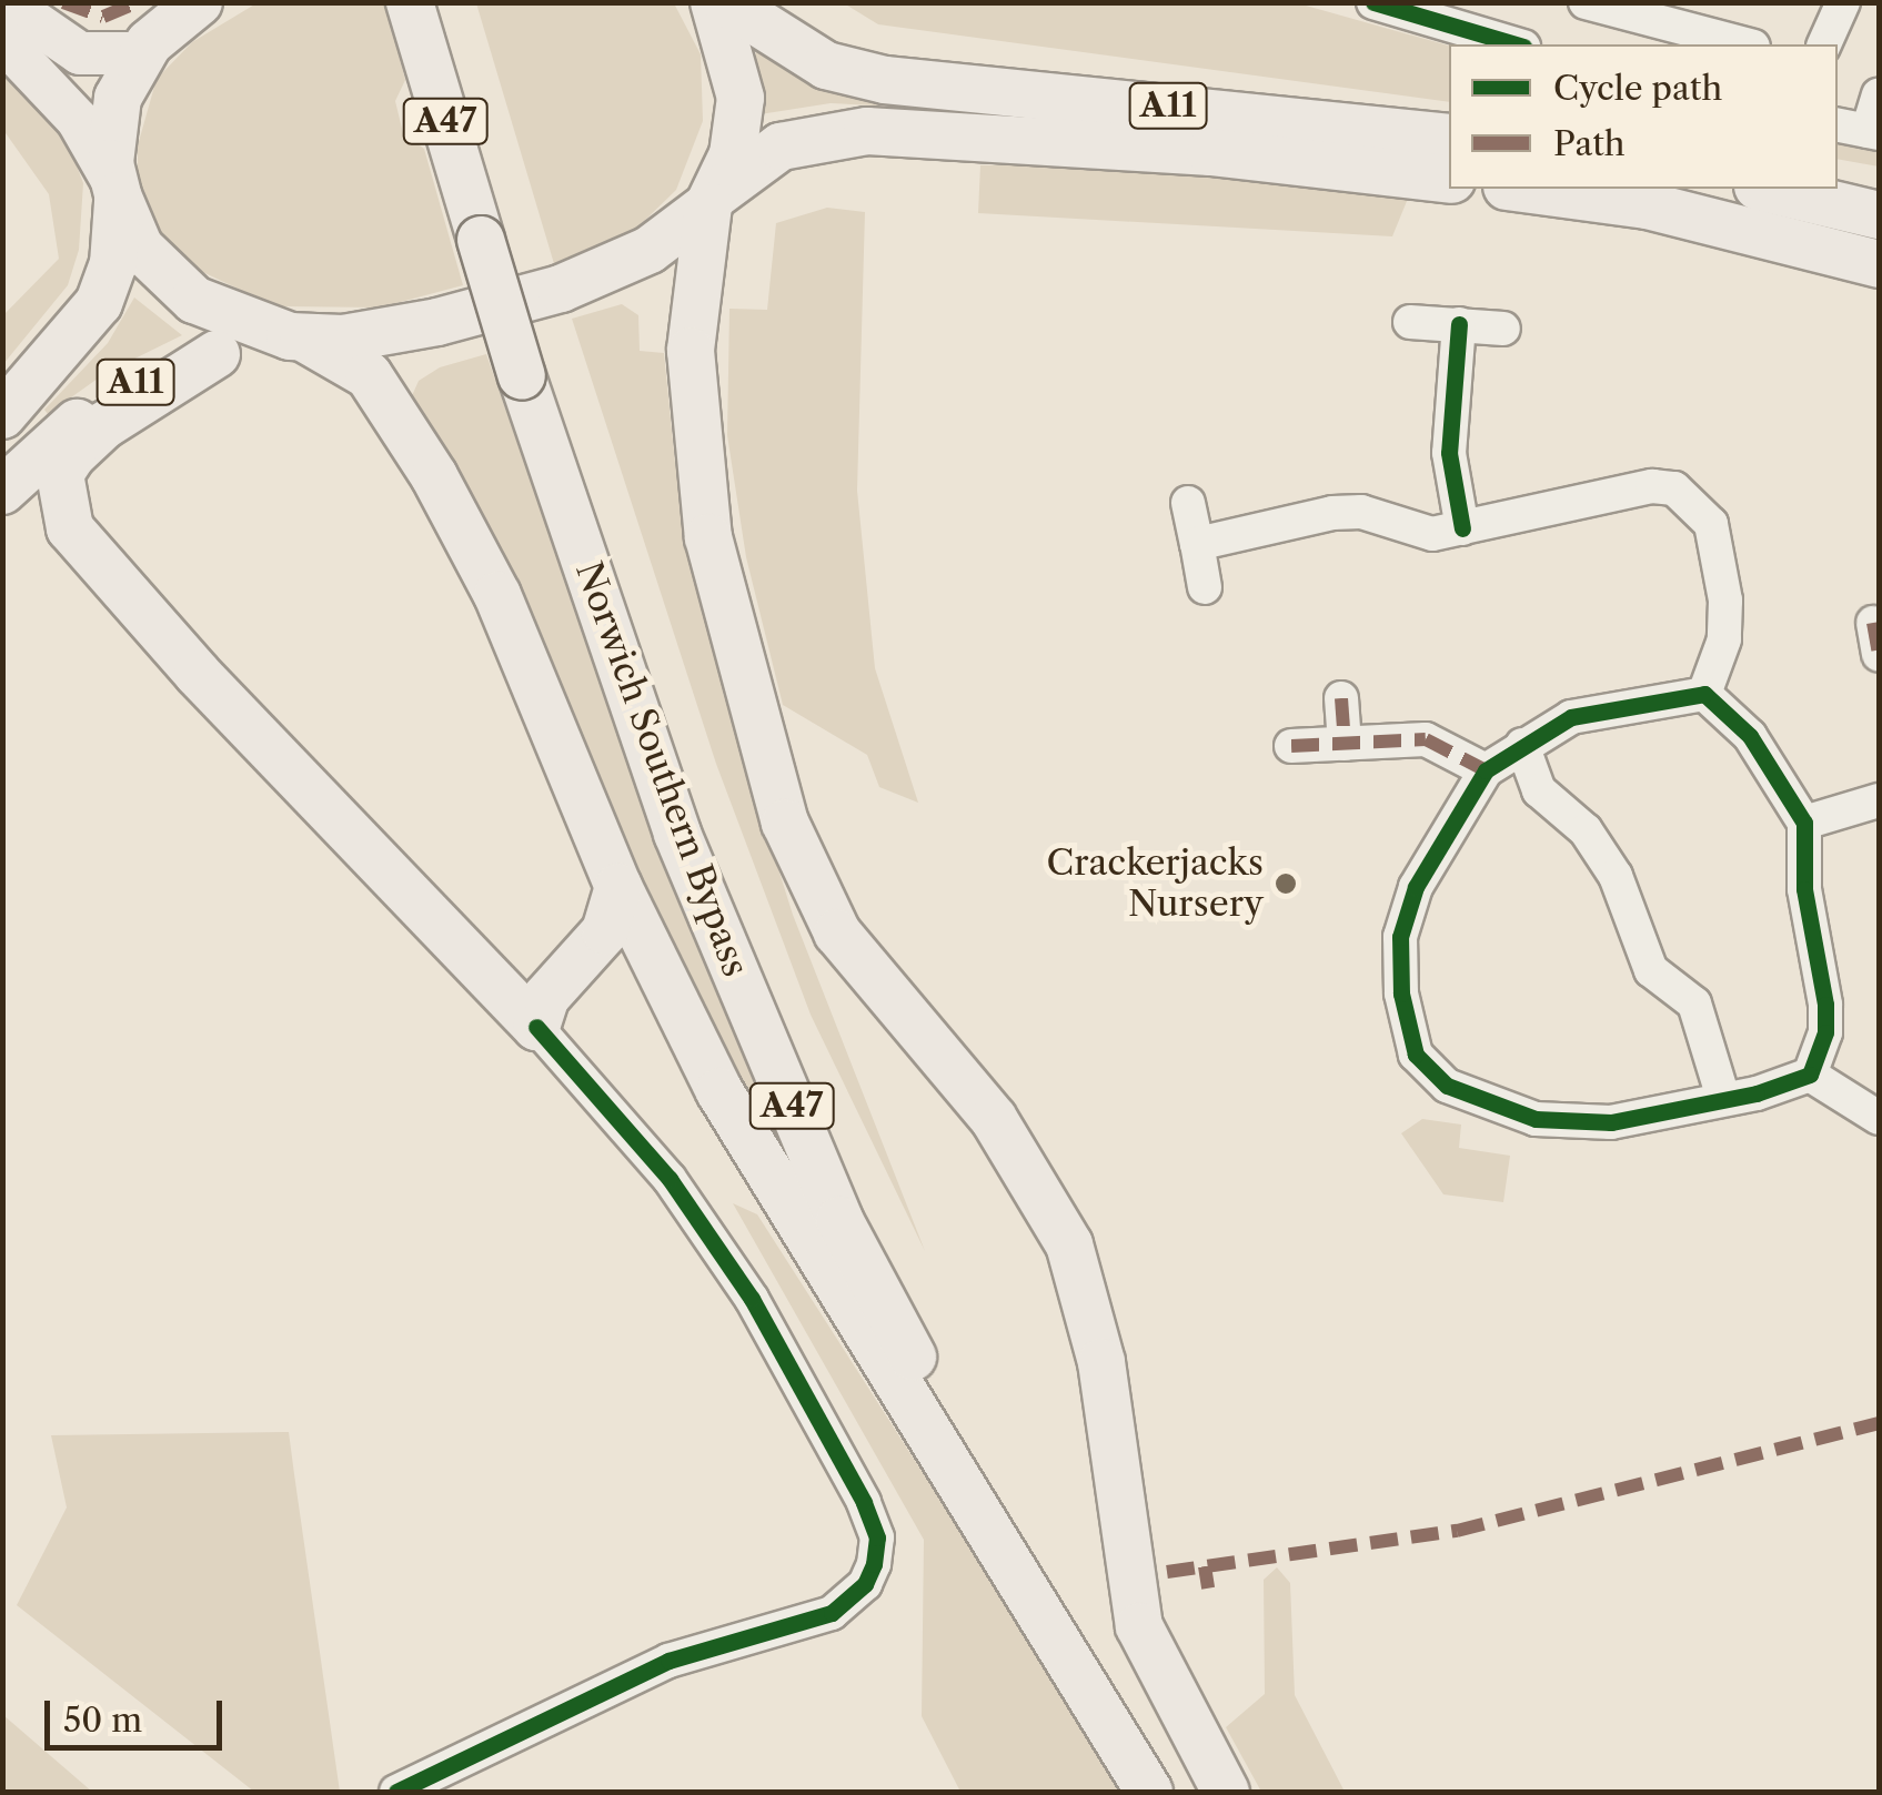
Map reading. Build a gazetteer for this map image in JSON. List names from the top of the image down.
{
  "streets": {
    "highway": ["A11", "A47", "Norwich Southern Bypass"]
  },
  "crossings": [
    ["A11", "A47"],
    ["A47", "Norwich Southern Bypass"]
  ],
  "places": ["Crackerjacks Nursery"],
  "legend": ["Cycle path", "Path"],
  "scale_bar": "50 m"
}
